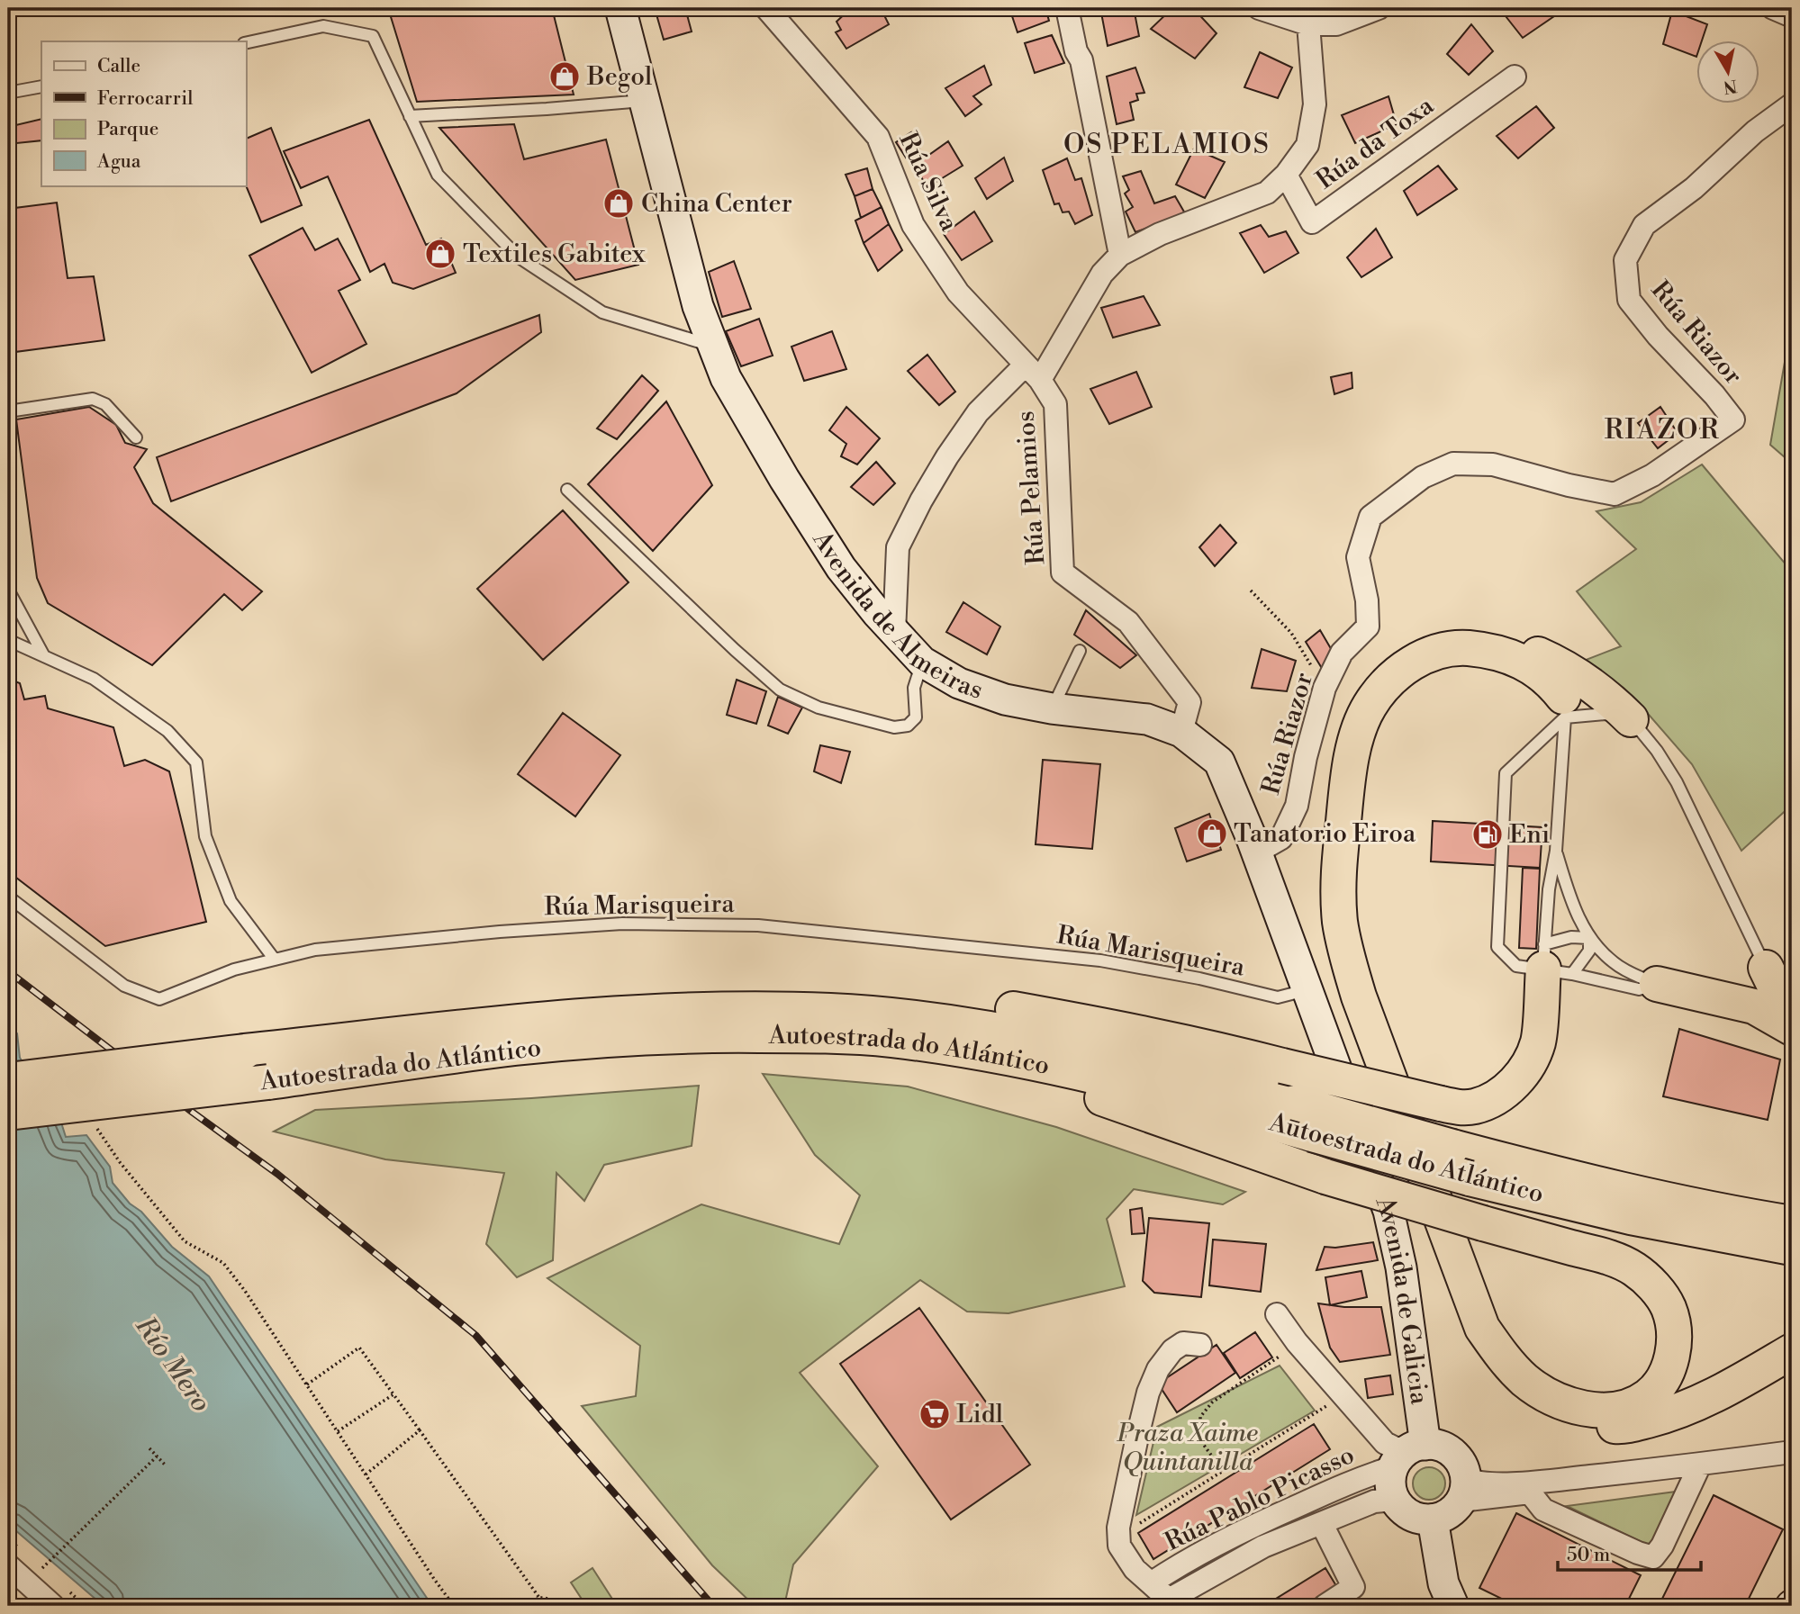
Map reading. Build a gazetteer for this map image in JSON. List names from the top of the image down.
{
  "streets": {
    "highway": ["Autoestrada do Atlántico"],
    "main road": ["Avenida de Almeiras", "Avenida de Galicia"],
    "street": [
      "Rúa da Toxa",
      "Rúa Silva",
      "Rúa Riazor",
      "Rúa Pelamios",
      "Rúa Pablo Picasso"
    ],
    "lane": ["Rúa Marisqueira"]
  },
  "crossings": [
    ["Rúa da Toxa", "Rúa Pelamios"],
    ["Rúa Silva", "Rúa Pelamios"],
    ["Rúa Riazor", "Avenida de Almeiras"],
    ["Rúa Pelamios", "Avenida de Almeiras"],
    ["Avenida de Almeiras", "Rúa Marisqueira"],
    ["Avenida de Almeiras", "Avenida de Galicia"],
    ["Avenida de Galicia", "Rúa Pablo Picasso"]
  ],
  "districts": ["OS PELAMIOS", "RIAZOR"],
  "water": ["Río Mero"],
  "parks": ["Praza Xaime Quintanilla"],
  "places": {
    "shop": [
      "Begol",
      "China Center",
      "Textiles Gabitex",
      "Tanatorio Eiroa"
    ],
    "fuel station": ["Eni"],
    "supermarket": ["Lidl"]
  },
  "legend": [
    "Calle",
    "Ferrocarril",
    "Parque",
    "Agua"
  ],
  "scale_bar": "50 m",
  "north": "bottom"
}
